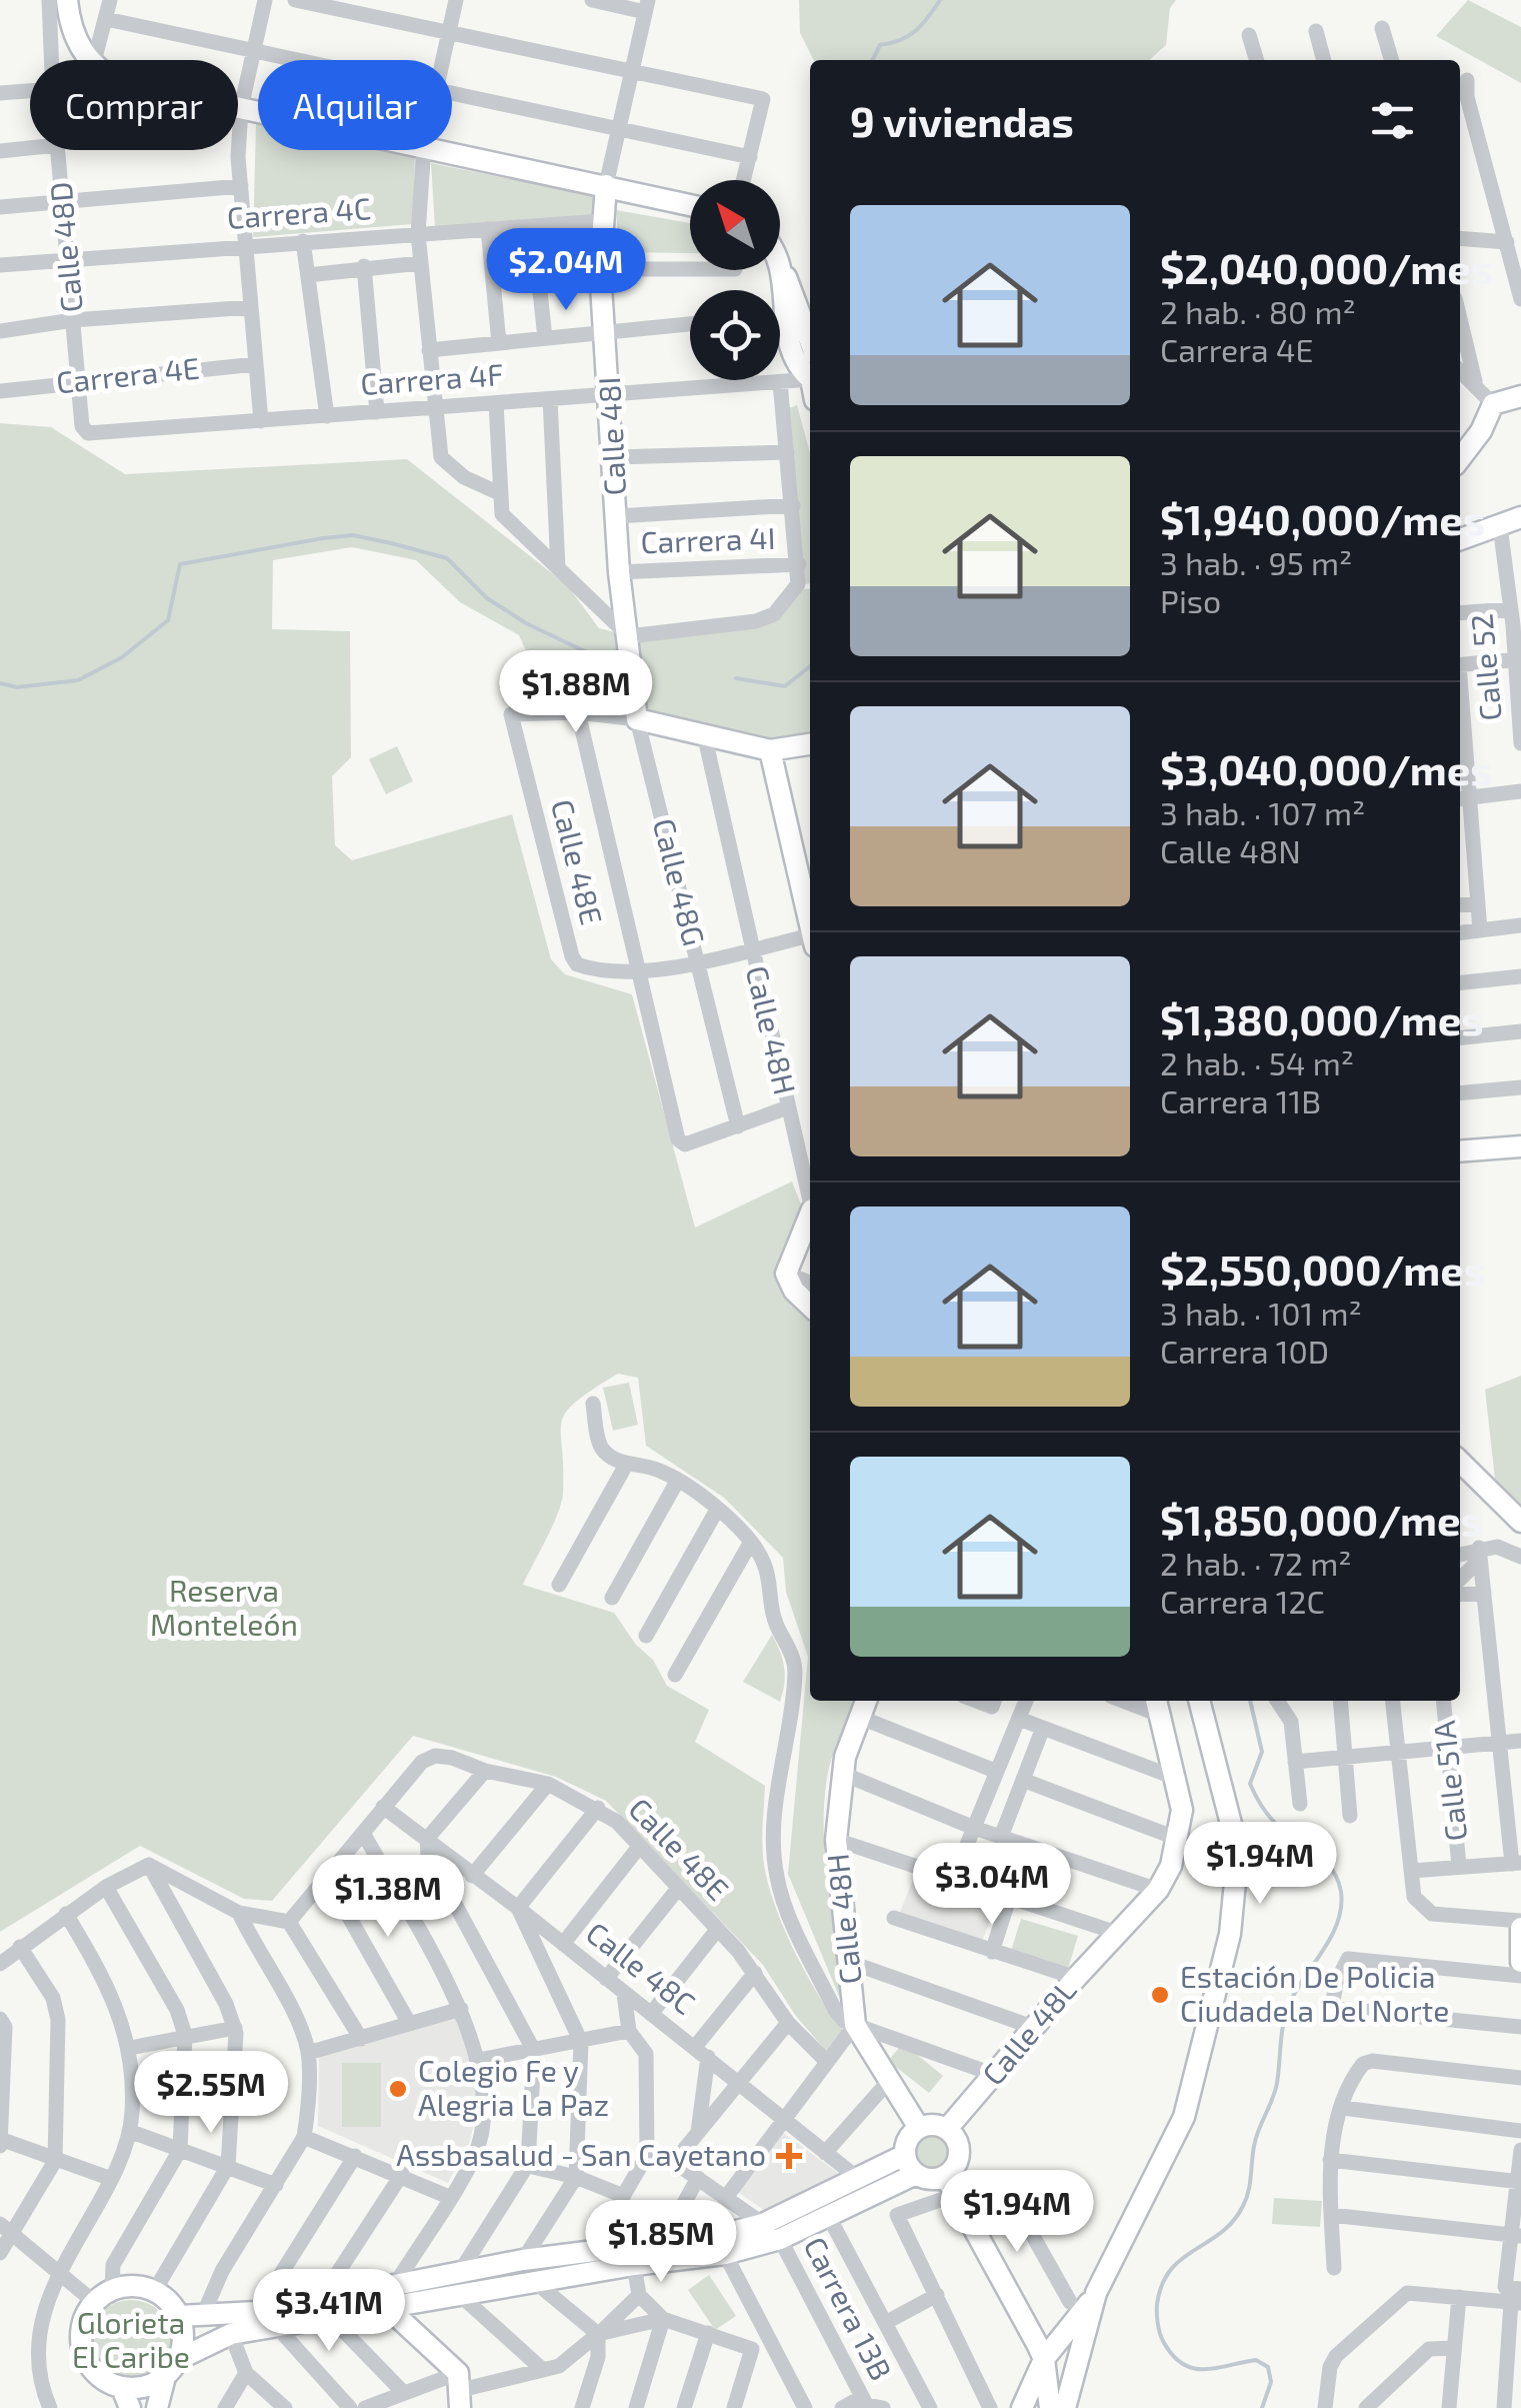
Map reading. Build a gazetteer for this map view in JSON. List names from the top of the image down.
{
  "streets": {
    "street": [
      "Carrera 4C",
      "Calle 48D",
      "Carrera 4E",
      "Carrera 4F",
      "Calle 48I",
      "Carrera 4I",
      "Calle 52",
      "Calle 48E",
      "Calle 48G",
      "Calle 48H",
      "Calle 51A",
      "Calle 48C",
      "Calle 48L",
      "Carrera 13B"
    ]
  },
  "crossings": [
    ["Carrera 4C", "Calle 48D"],
    ["Carrera 4C", "Calle 48I"],
    ["Calle 48D", "Carrera 4E"],
    ["Calle 48D", "Carrera 4F"],
    ["Carrera 4F", "Calle 48I"],
    ["Calle 48I", "Carrera 4I"],
    ["Calle 48I", "Calle 48G"],
    ["Calle 48E", "Calle 48C"],
    ["Calle 48H", "Calle 48L"]
  ],
  "parks": ["Reserva Monteleón", "Glorieta El Caribe"],
  "places": {
    "other": ["Estación De Policia Ciudadela Del Norte", "Colegio Fe y Alegria La Paz"],
    "health": ["Assbasalud - San Cayetano"]
  },
  "north": "top left",
  "page": {
    "chip": ["Comprar", "Alquilar"],
    "heading": "9 viviendas",
    "list": [
      {
        "name": "$2,040,000/mes",
        "note": "2 hab. · 80 m² · Carrera 4E"
      },
      {
        "name": "$1,940,000/mes",
        "note": "3 hab. · 95 m² · Piso"
      },
      {
        "name": "$3,040,000/mes",
        "note": "3 hab. · 107 m² · Calle 48N"
      },
      {
        "name": "$1,380,000/mes",
        "note": "2 hab. · 54 m² · Carrera 11B"
      },
      {
        "name": "$2,550,000/mes",
        "note": "3 hab. · 101 m² · Carrera 10D"
      },
      {
        "name": "$1,850,000/mes",
        "note": "2 hab. · 72 m² · Carrera 12C"
      }
    ],
    "price": [
      "$2.04M",
      "$1.88M",
      "$1.94M",
      "$3.04M",
      "$1.38M",
      "$2.55M",
      "$1.94M",
      "$1.85M",
      "$3.41M"
    ]
  }
}
